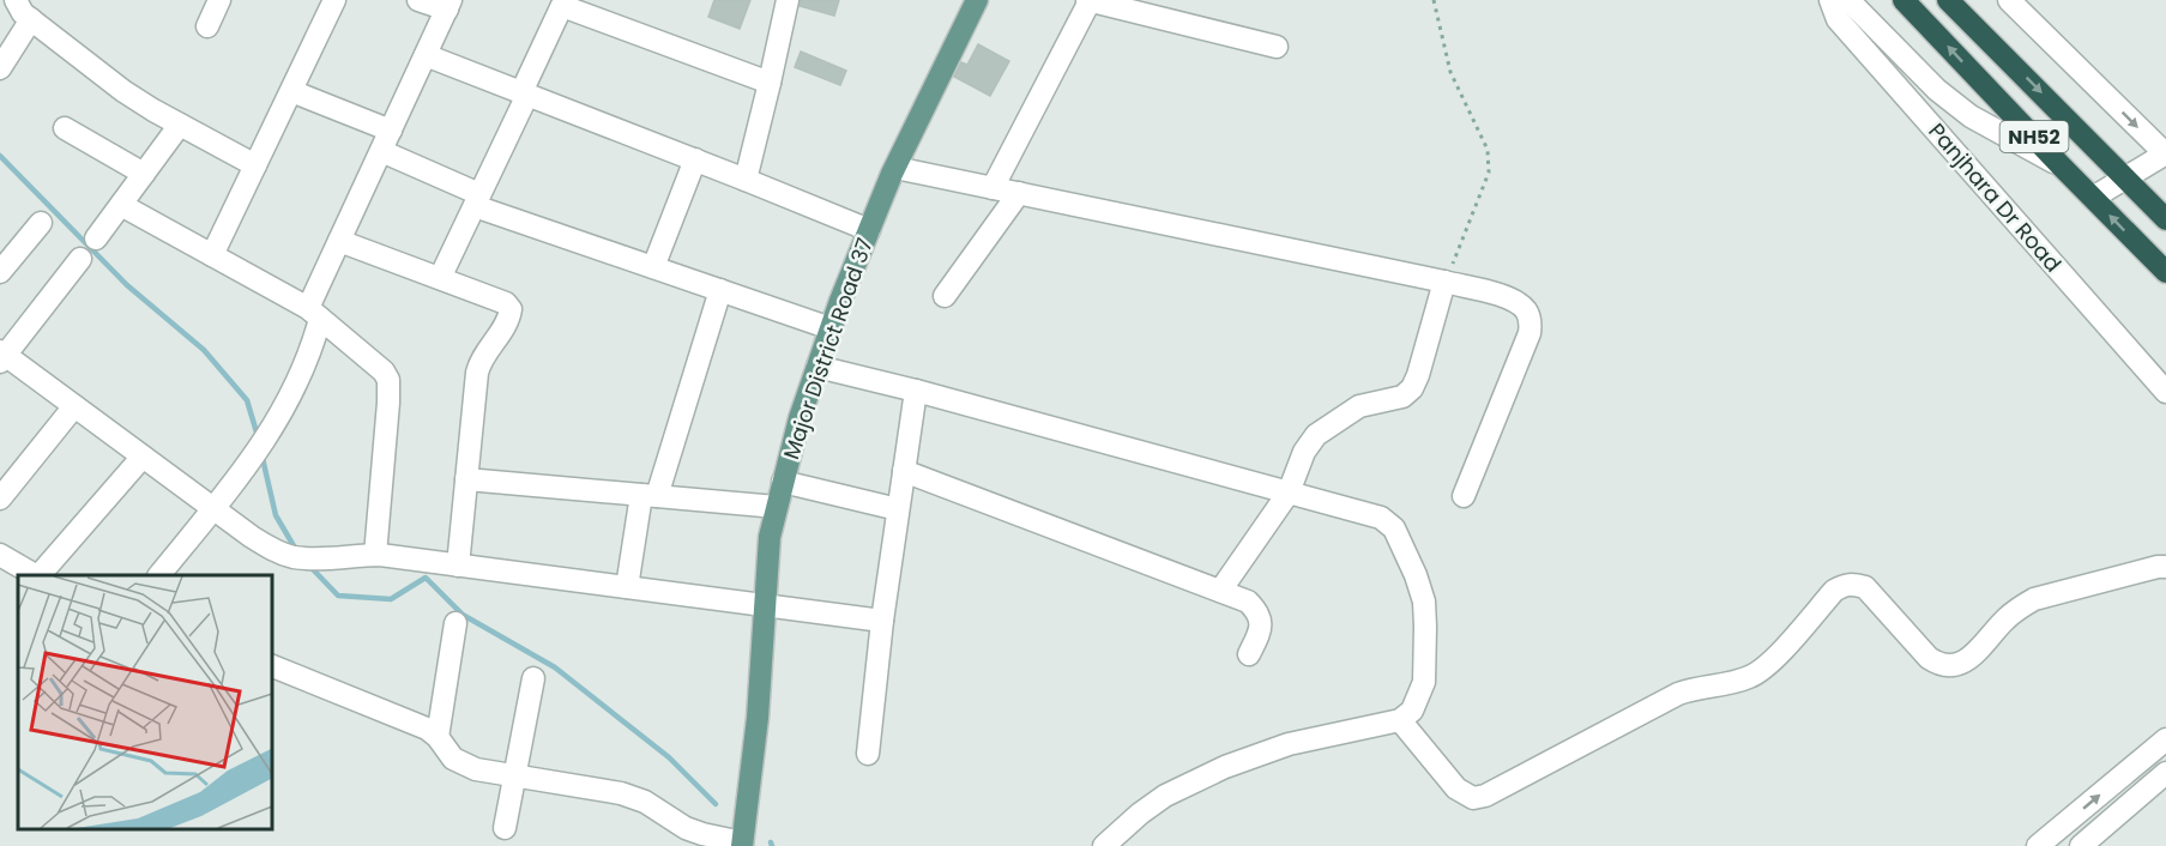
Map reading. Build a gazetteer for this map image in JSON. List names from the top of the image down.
{
  "streets": {
    "highway": ["NH52"],
    "main road": ["Major District Road 37"],
    "street": ["Panjhara Dr Road"]
  }
}
